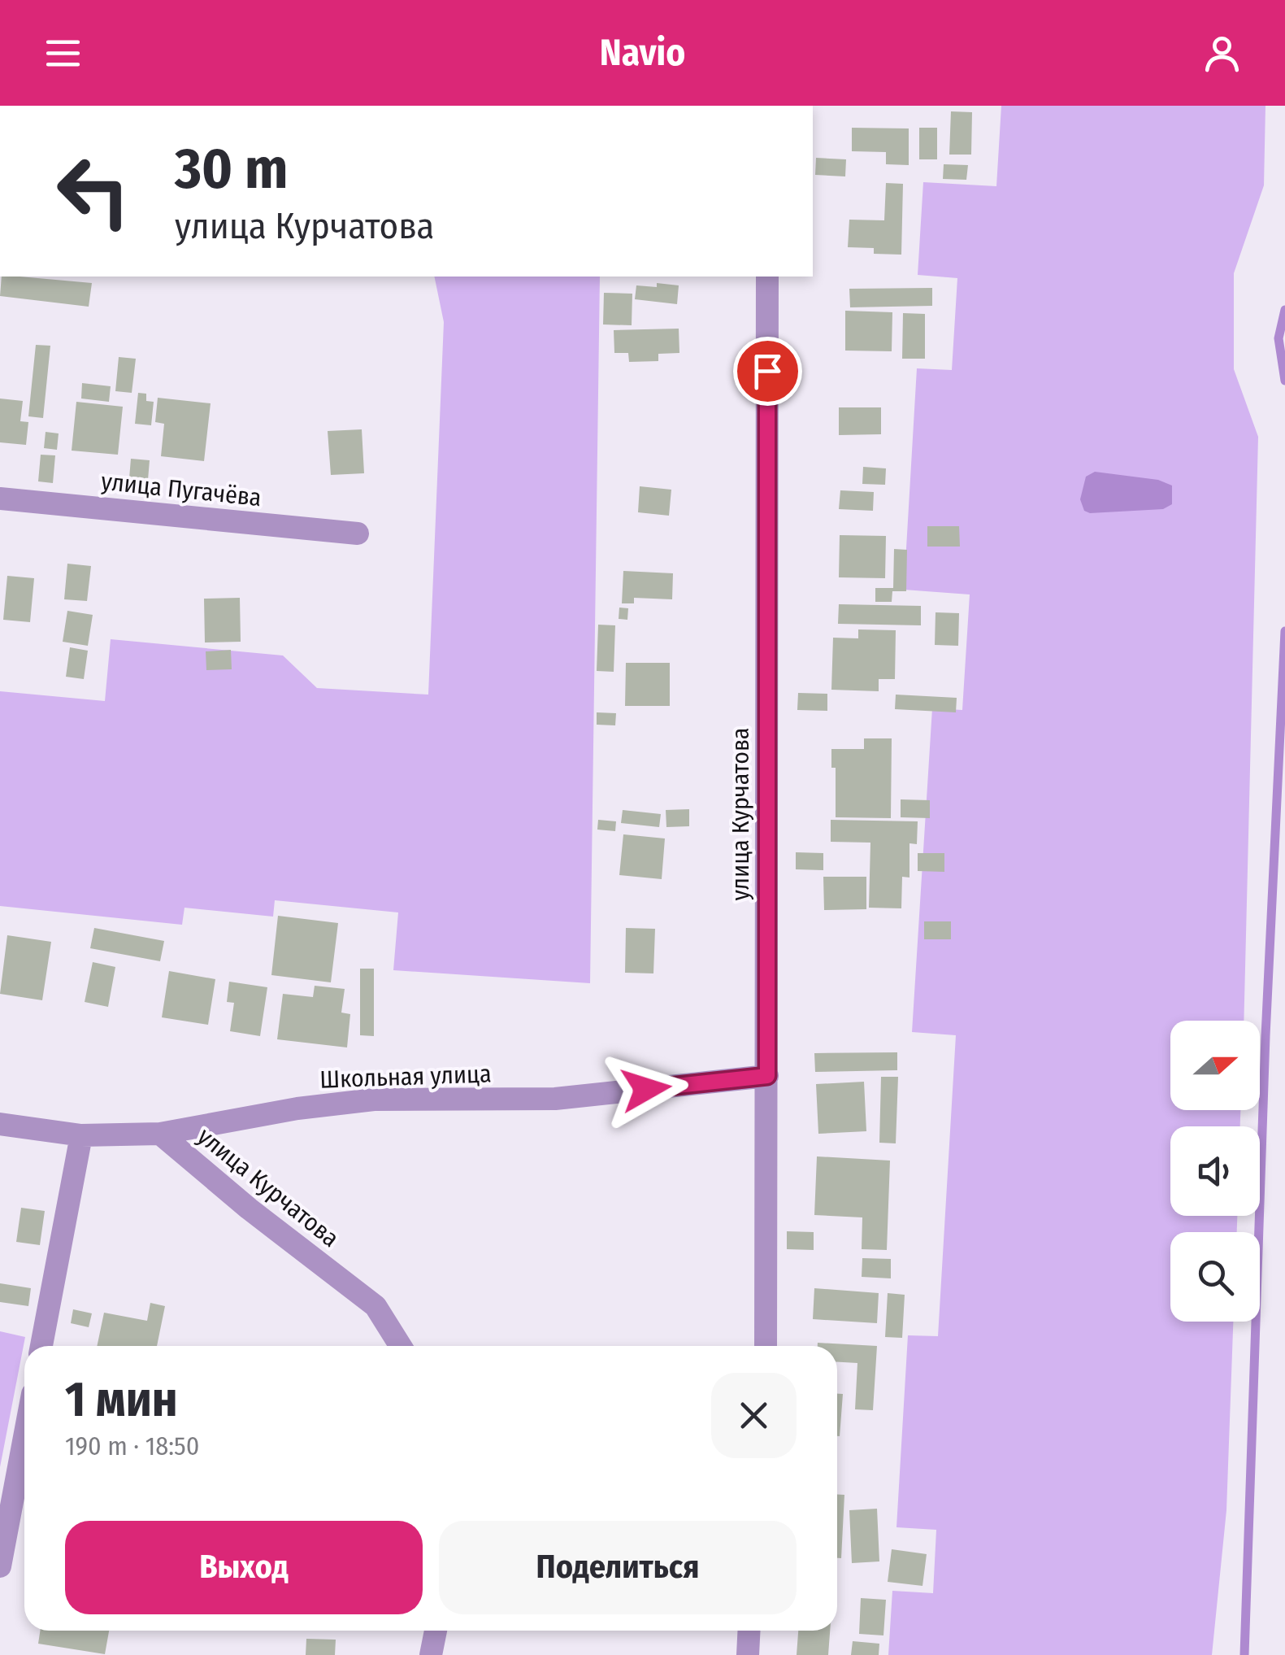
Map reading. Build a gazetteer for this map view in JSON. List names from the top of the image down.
{
  "streets": {
    "street": ["улица Пугачёва", "улица Курчатова", "Школьная улица"]
  },
  "crossings": [
    ["улица Курчатова", "Школьная улица"]
  ],
  "north": "right",
  "page": {
    "header": "Navio",
    "turn": ["30 m", "улица Курчатова"],
    "heading": ["1 мин", "190 m · 18:50"],
    "buttons": ["Выход", "Поделиться"]
  }
}
